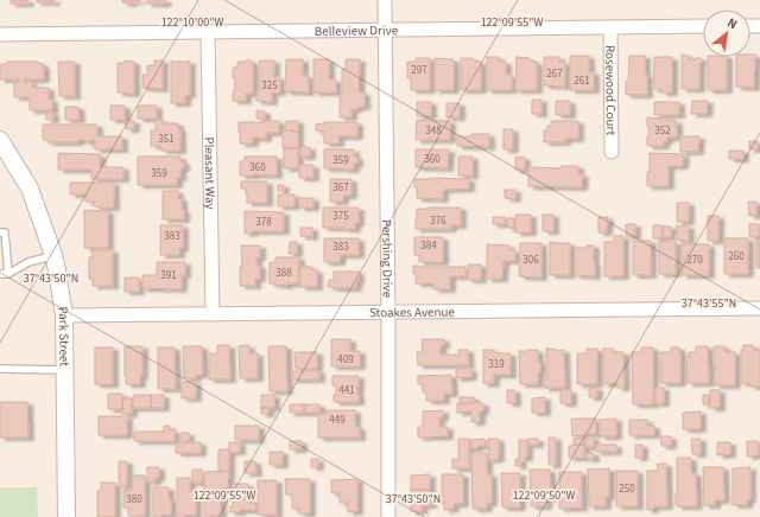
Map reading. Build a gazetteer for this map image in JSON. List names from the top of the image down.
{
  "streets": {
    "street": [
      "Belleview Drive",
      "Rosewood Court",
      "Pleasant Way",
      "Pershing Drive",
      "Stoakes Avenue",
      "Park Street"
    ]
  },
  "crossings": [
    ["Belleview Drive", "Rosewood Court"],
    ["Belleview Drive", "Pleasant Way"],
    ["Belleview Drive", "Pershing Drive"],
    ["Pleasant Way", "Stoakes Avenue"],
    ["Pershing Drive", "Stoakes Avenue"],
    ["Stoakes Avenue", "Park Street"]
  ],
  "house_numbers": [
    "297",
    "267",
    "261",
    "325",
    "348",
    "352",
    "351",
    "360",
    "359",
    "360",
    "359",
    "367",
    "375",
    "376",
    "378",
    "383",
    "384",
    "383",
    "260",
    "306",
    "270",
    "388",
    "391",
    "409",
    "319",
    "441",
    "449",
    "250",
    "380"
  ],
  "north": "top right",
  "coordinates": [
    "122°10'00\"W",
    "122°09'55\"W",
    "37°43'50\"N",
    "37°43'55\"N",
    "122°09'50\"W"
  ]
}
